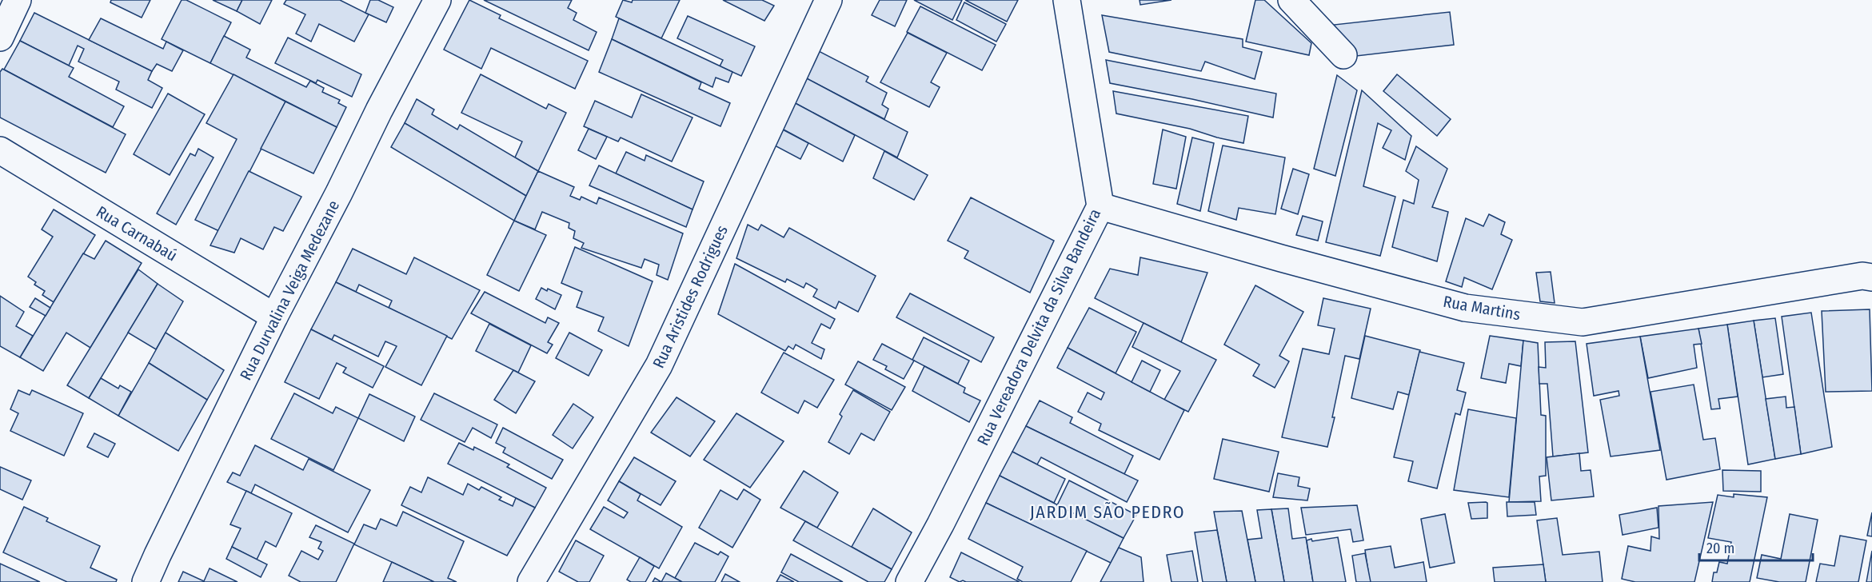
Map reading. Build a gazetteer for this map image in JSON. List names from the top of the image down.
{
  "streets": {
    "street": [
      "Rua Carnabaú",
      "Rua Durvalina Veiga Medezane",
      "Rua Aristides Rodrigues",
      "Rua Martins",
      "Rua Vereadora Delvita da Silva Bandeira"
    ]
  },
  "crossings": [
    ["Rua Carnabaú", "Rua Durvalina Veiga Medezane"],
    ["Rua Martins", "Rua Vereadora Delvita da Silva Bandeira"]
  ],
  "districts": ["JARDIM SÃO PEDRO"],
  "scale_bar": "20 m"
}
